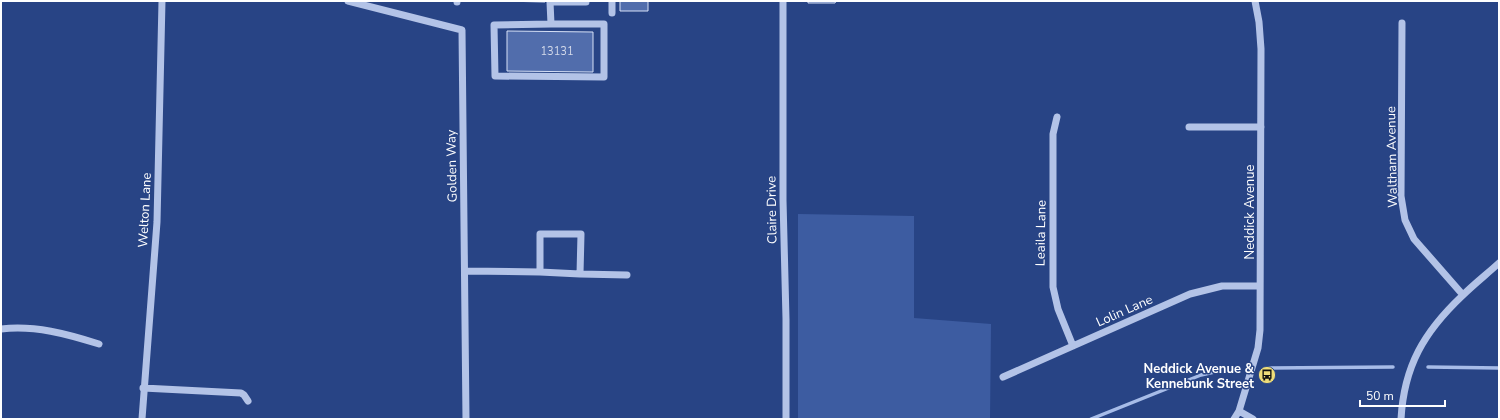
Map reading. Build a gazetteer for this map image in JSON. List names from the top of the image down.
{
  "streets": {
    "street": [
      "Waltham Avenue",
      "Golden Way",
      "Welton Lane",
      "Claire Drive",
      "Neddick Avenue",
      "Leaila Lane",
      "Lolin Lane"
    ]
  },
  "crossings": [
    ["Neddick Avenue", "Lolin Lane"],
    ["Leaila Lane", "Lolin Lane"]
  ],
  "places": {
    "bus stop": ["Neddick Avenue & Kennebunk Street"]
  },
  "house_numbers": ["13131"],
  "scale_bar": "50 m"
}
